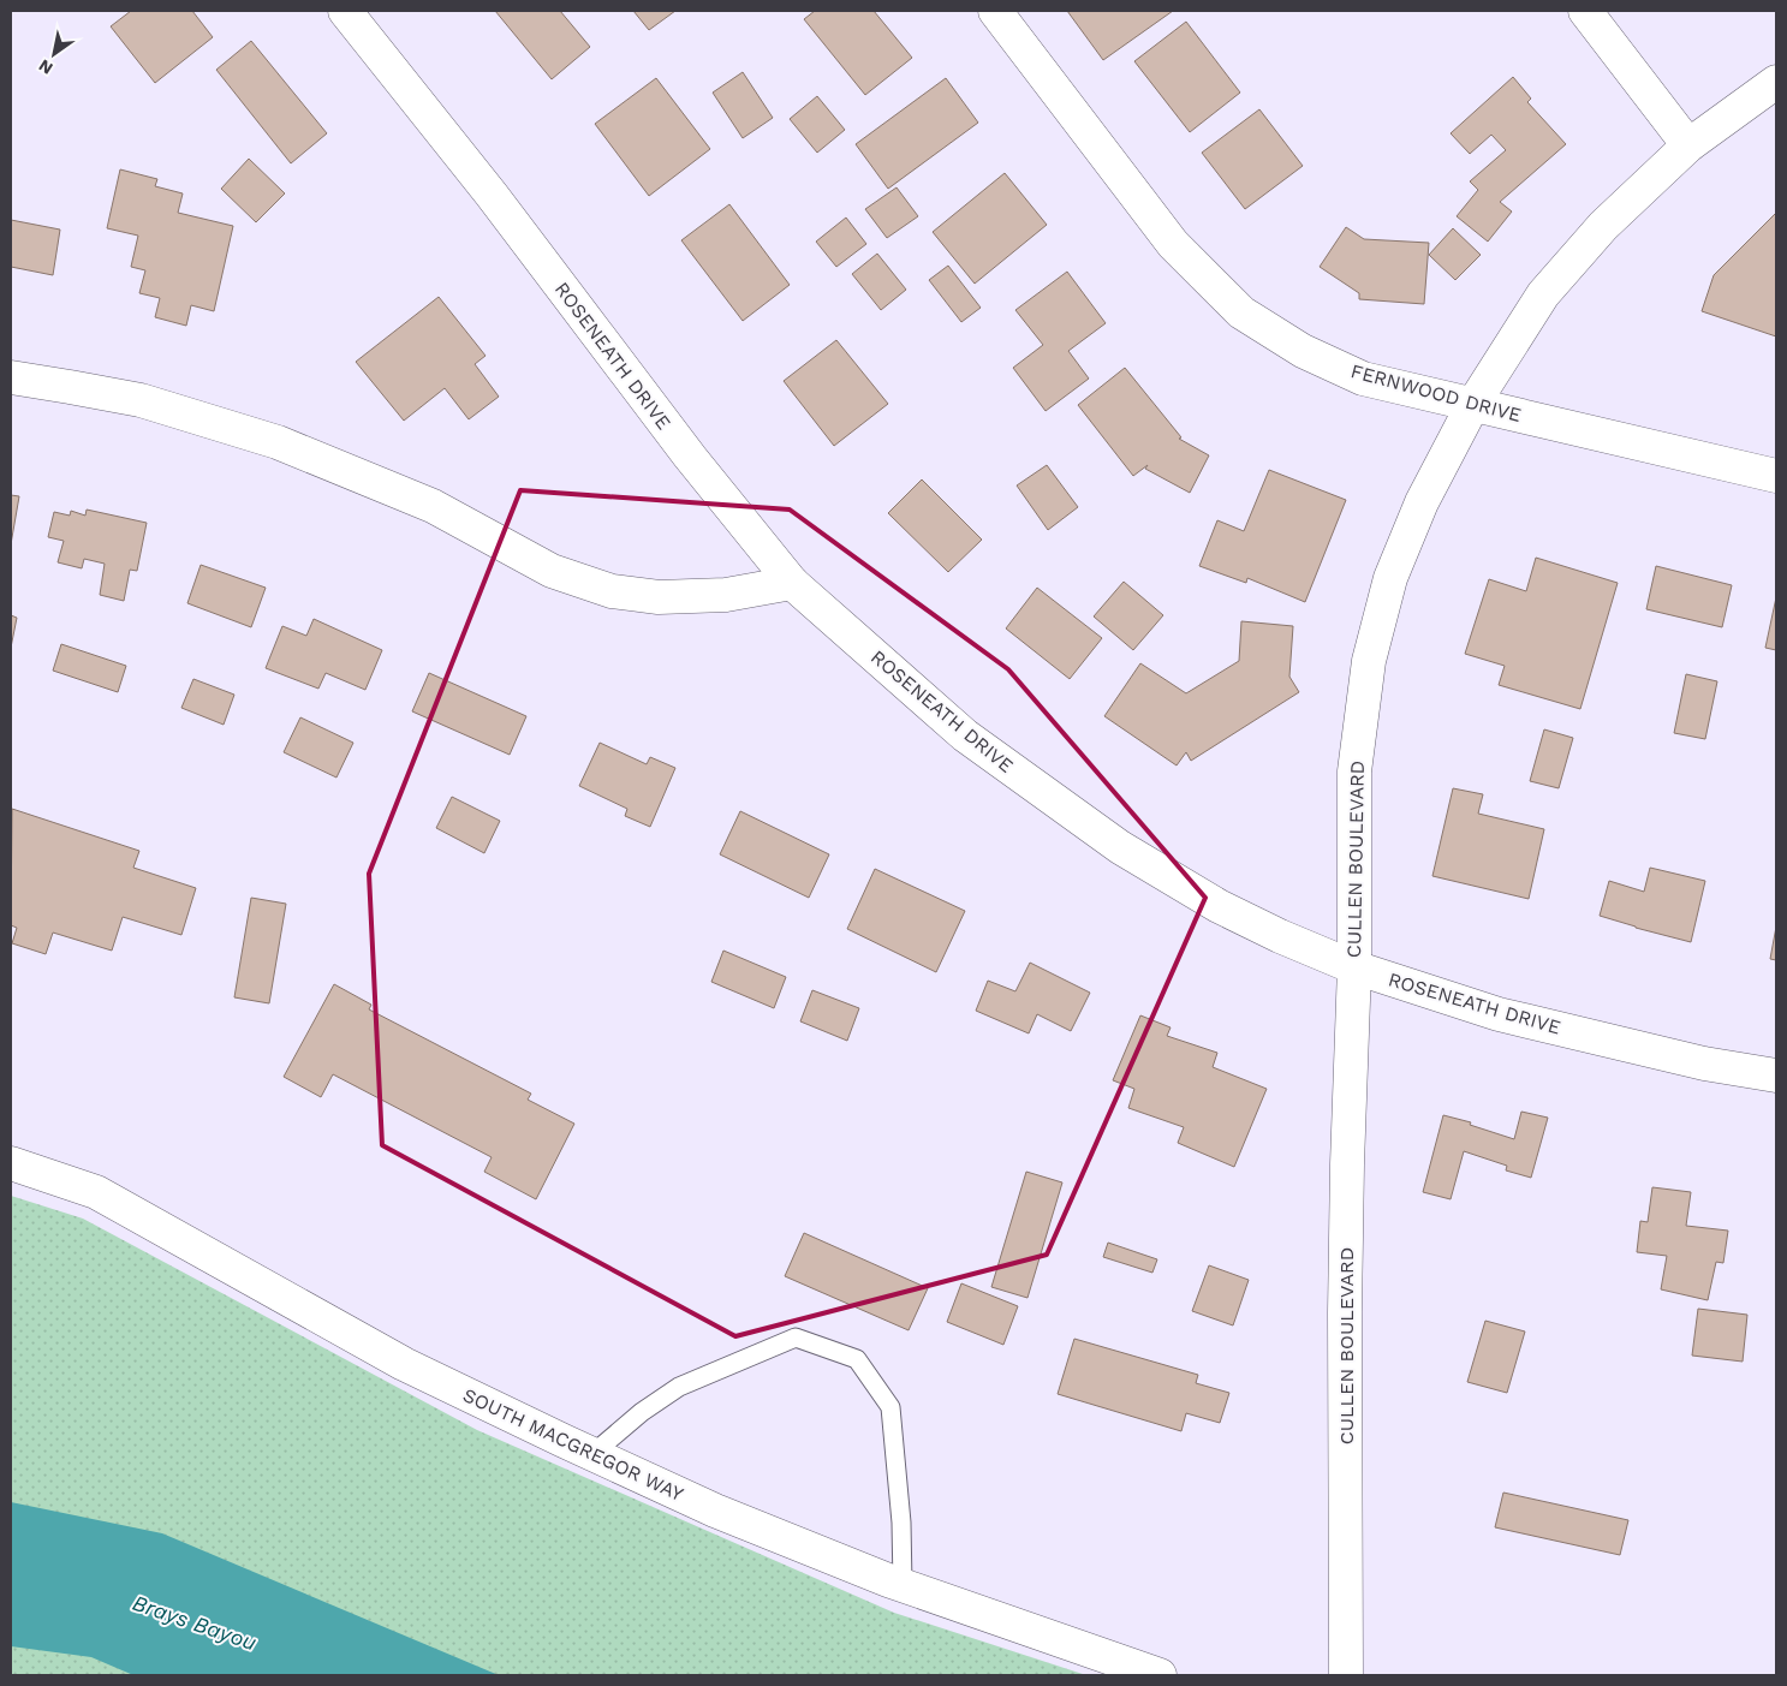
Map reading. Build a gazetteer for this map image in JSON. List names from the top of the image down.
{
  "streets": {
    "street": [
      "ROSENEATH DRIVE",
      "FERNWOOD DRIVE",
      "CULLEN BOULEVARD",
      "SOUTH MACGREGOR WAY"
    ]
  },
  "crossings": [
    ["ROSENEATH DRIVE", "CULLEN BOULEVARD"],
    ["FERNWOOD DRIVE", "CULLEN BOULEVARD"]
  ],
  "water": ["Brays Bayou"],
  "north": "bottom left"
}
